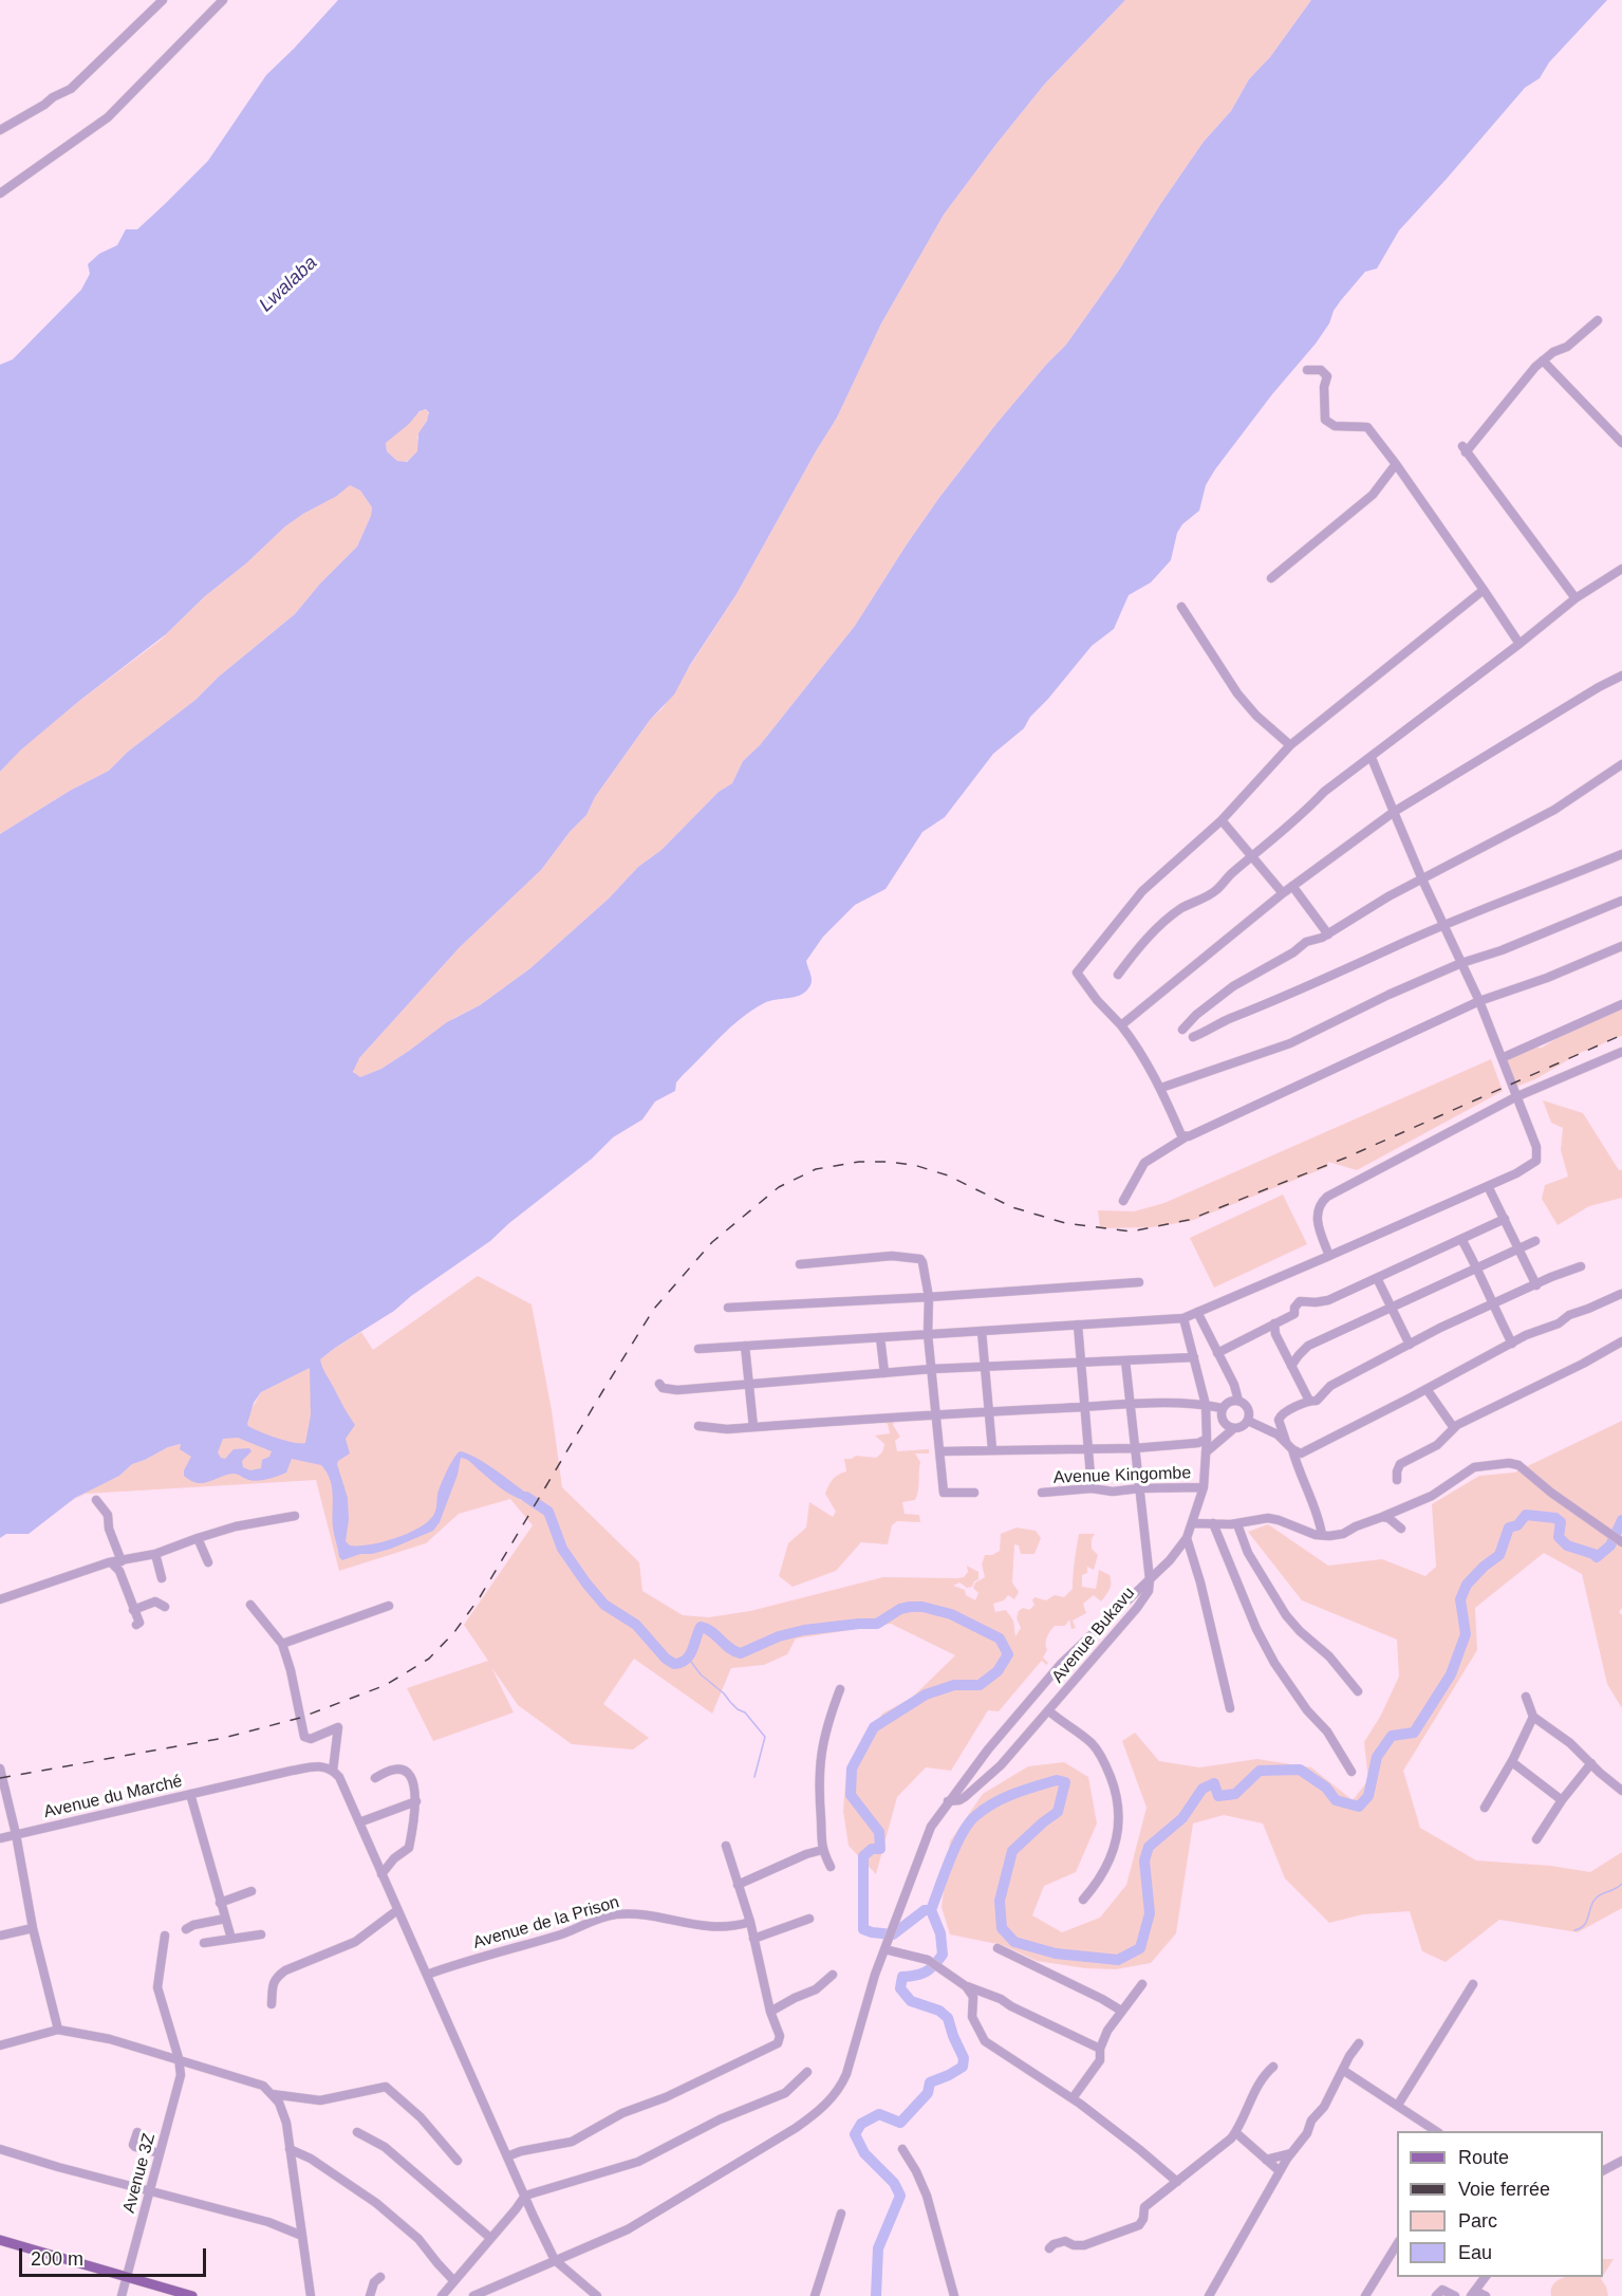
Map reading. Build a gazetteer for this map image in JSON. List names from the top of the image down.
{
  "streets": {
    "street": [
      "Avenue Kingombe",
      "Avenue Bukavu",
      "Avenue du Marché",
      "Avenue de la Prison",
      "Avenue 3Z"
    ]
  },
  "crossings": [
    ["Avenue Kingombe", "Avenue Bukavu"]
  ],
  "water": ["Lwalaba"],
  "legend": [
    "Route",
    "Voie ferrée",
    "Parc",
    "Eau"
  ],
  "scale_bar": "200 m"
}
